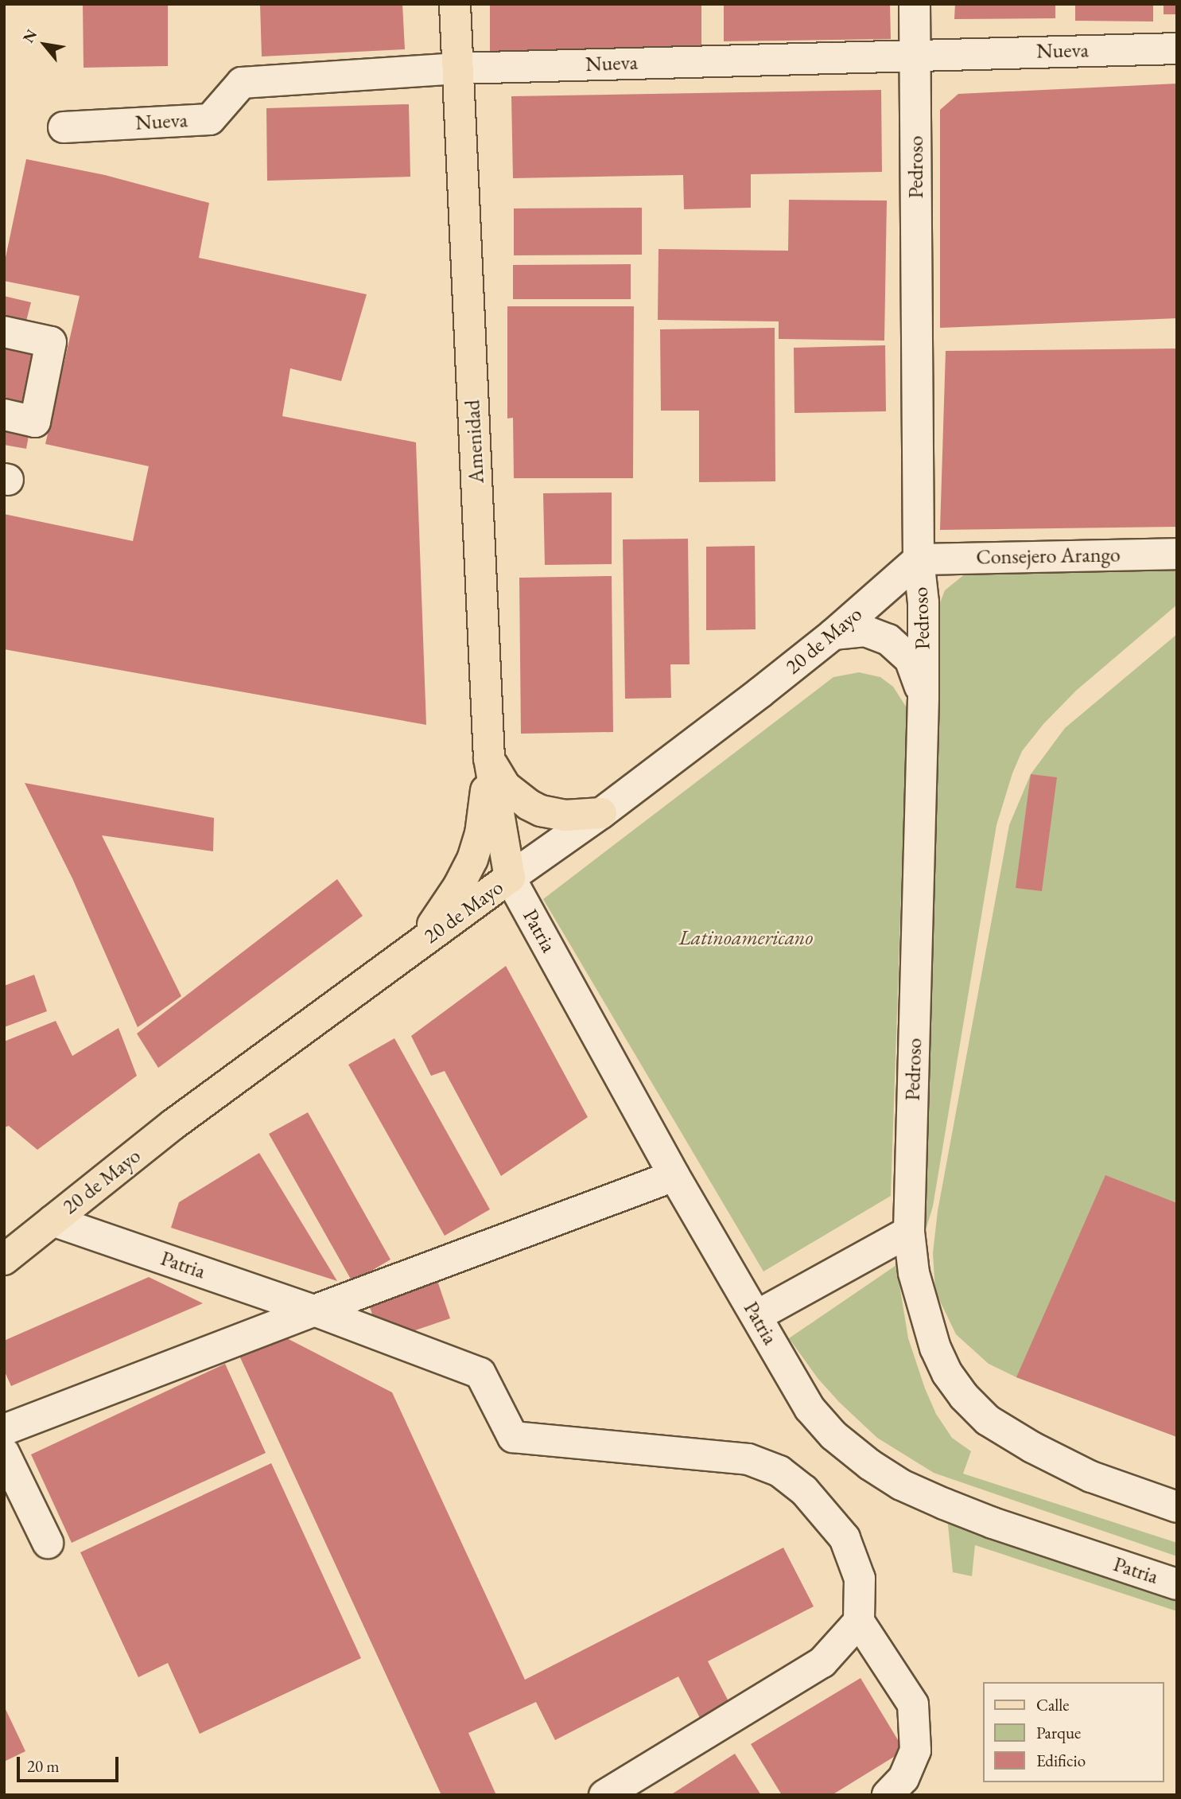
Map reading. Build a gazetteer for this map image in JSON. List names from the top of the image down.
{
  "streets": {
    "main road": ["Amenidad", "20 de Mayo"],
    "street": [
      "Nueva",
      "Pedroso",
      "Consejero Arango",
      "Patria"
    ]
  },
  "crossings": [
    ["Nueva", "Pedroso"],
    ["Nueva", "Amenidad"],
    ["Pedroso", "Consejero Arango"],
    ["Pedroso", "20 de Mayo"],
    ["Amenidad", "20 de Mayo"],
    ["Amenidad", "Patria"],
    ["Consejero Arango", "20 de Mayo"],
    ["20 de Mayo", "Patria"]
  ],
  "parks": ["Latinoamericano"],
  "legend": ["Calle", "Parque", "Edificio"],
  "scale_bar": "20 m",
  "north": "top left"
}
